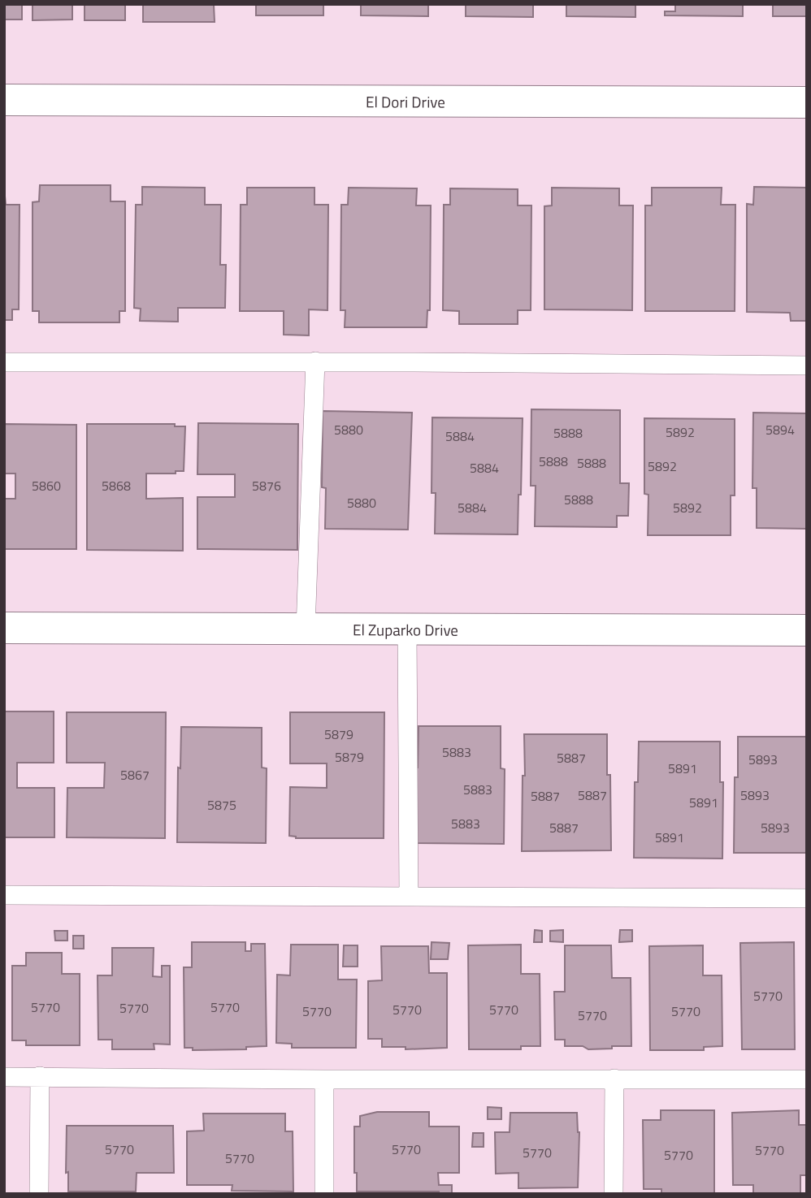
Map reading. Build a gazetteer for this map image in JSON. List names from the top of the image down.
{
  "streets": {
    "street": ["El Dori Drive", "El Zuparko Drive"]
  },
  "house_numbers": [
    "5880",
    "5894",
    "5892",
    "5888",
    "5884",
    "5888",
    "5888",
    "5892",
    "5884",
    "5860",
    "5868",
    "5876",
    "5888",
    "5880",
    "5884",
    "5892",
    "5879",
    "5883",
    "5879",
    "5887",
    "5893",
    "5891",
    "5867",
    "5883",
    "5887",
    "5893",
    "5887",
    "5891",
    "5875",
    "5883",
    "5887",
    "5893",
    "5891",
    "5770",
    "5770",
    "5770",
    "5770",
    "5770",
    "5770",
    "5770",
    "5770",
    "5770",
    "5770",
    "5770",
    "5770",
    "5770",
    "5770",
    "5770"
  ]
}
